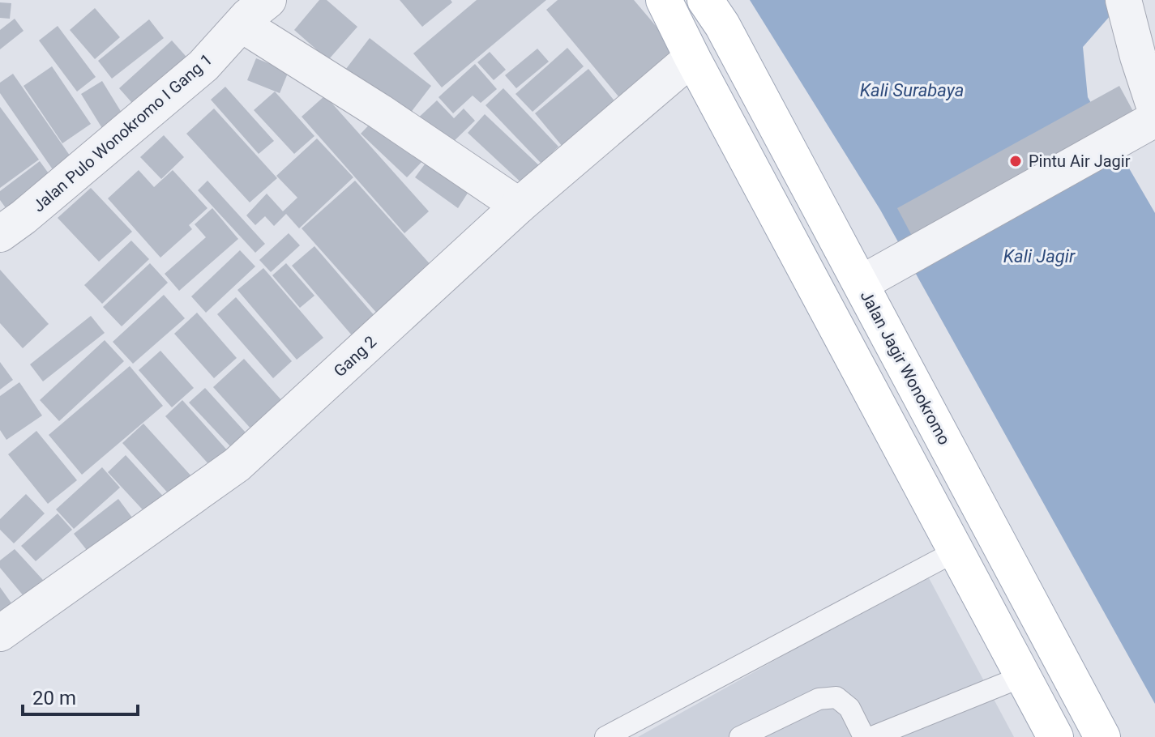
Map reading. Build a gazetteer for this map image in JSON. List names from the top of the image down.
{
  "streets": {
    "main road": ["Jalan Jagir Wonokromo"],
    "street": ["Jalan Pulo Wonokromo I Gang 1", "Gang 2"]
  },
  "water": ["Kali Surabaya", "Kali Jagir"],
  "places": ["Pintu Air Jagir"],
  "scale_bar": "20 m"
}
